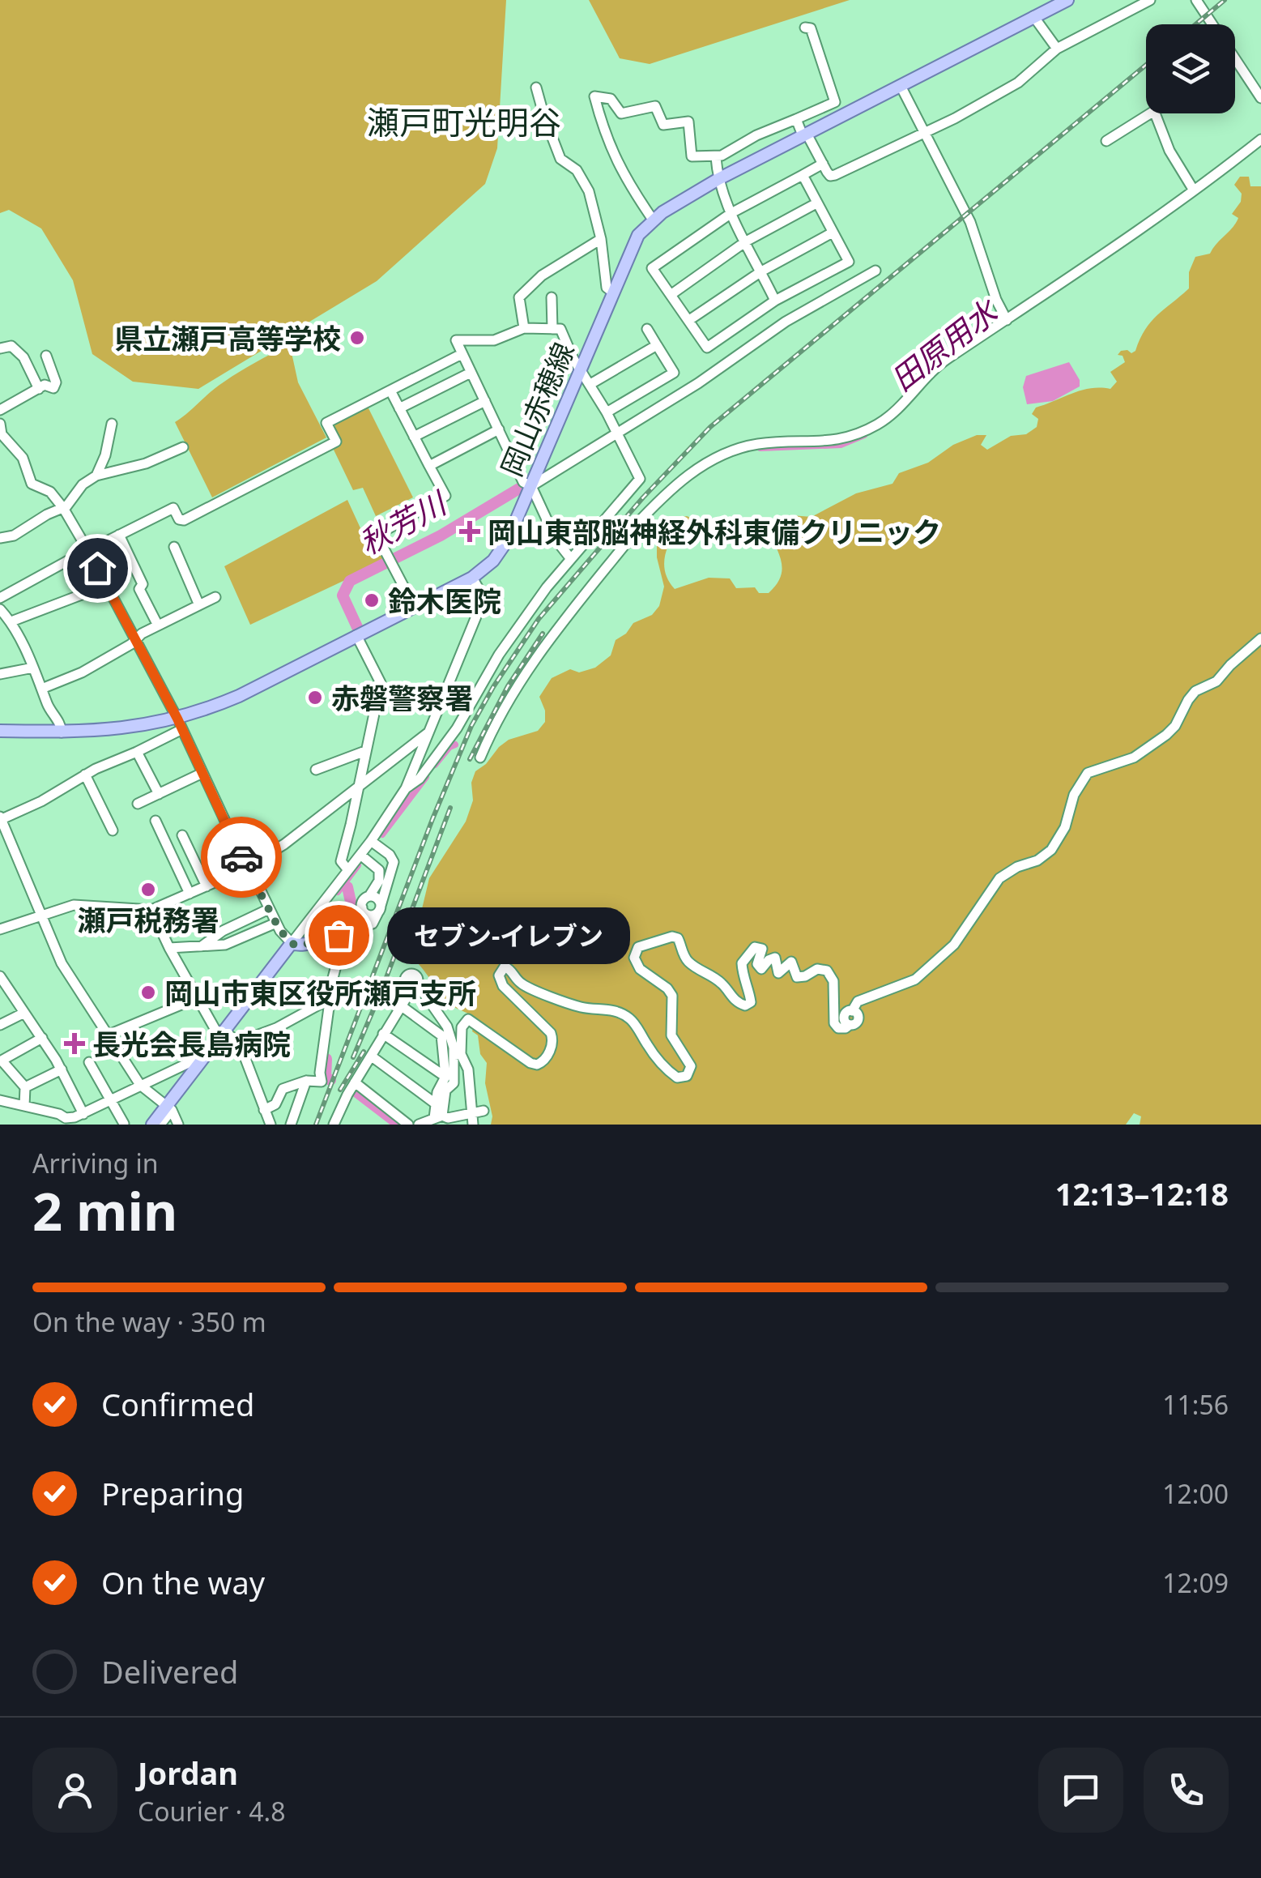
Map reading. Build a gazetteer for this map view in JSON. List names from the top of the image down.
{
  "streets": {
    "main road": ["岡山赤穂線"]
  },
  "districts": ["瀬戸町光明谷"],
  "water": ["田原用水", "秋芳川"],
  "places": {
    "other": [
      "県立瀬戸高等学校",
      "鈴木医院",
      "赤磐警察署",
      "瀬戸税務署",
      "セブン-イレブン",
      "岡山市東区役所瀬戸支所"
    ],
    "health": ["岡山東部脳神経外科東備クリニック", "長光会長島病院"]
  },
  "page": {
    "bubble": "セブン-イレブン",
    "heading": ["2 min", "Arriving in", "12:13–12:18"],
    "panel": ["Jordan", "Courier · 4.8"],
    "bar": "On the way · 350 m",
    "list": [
      ["Confirmed", "11:56"],
      ["Preparing", "12:00"],
      ["On the way", "12:09"],
      "Delivered"
    ]
  }
}
